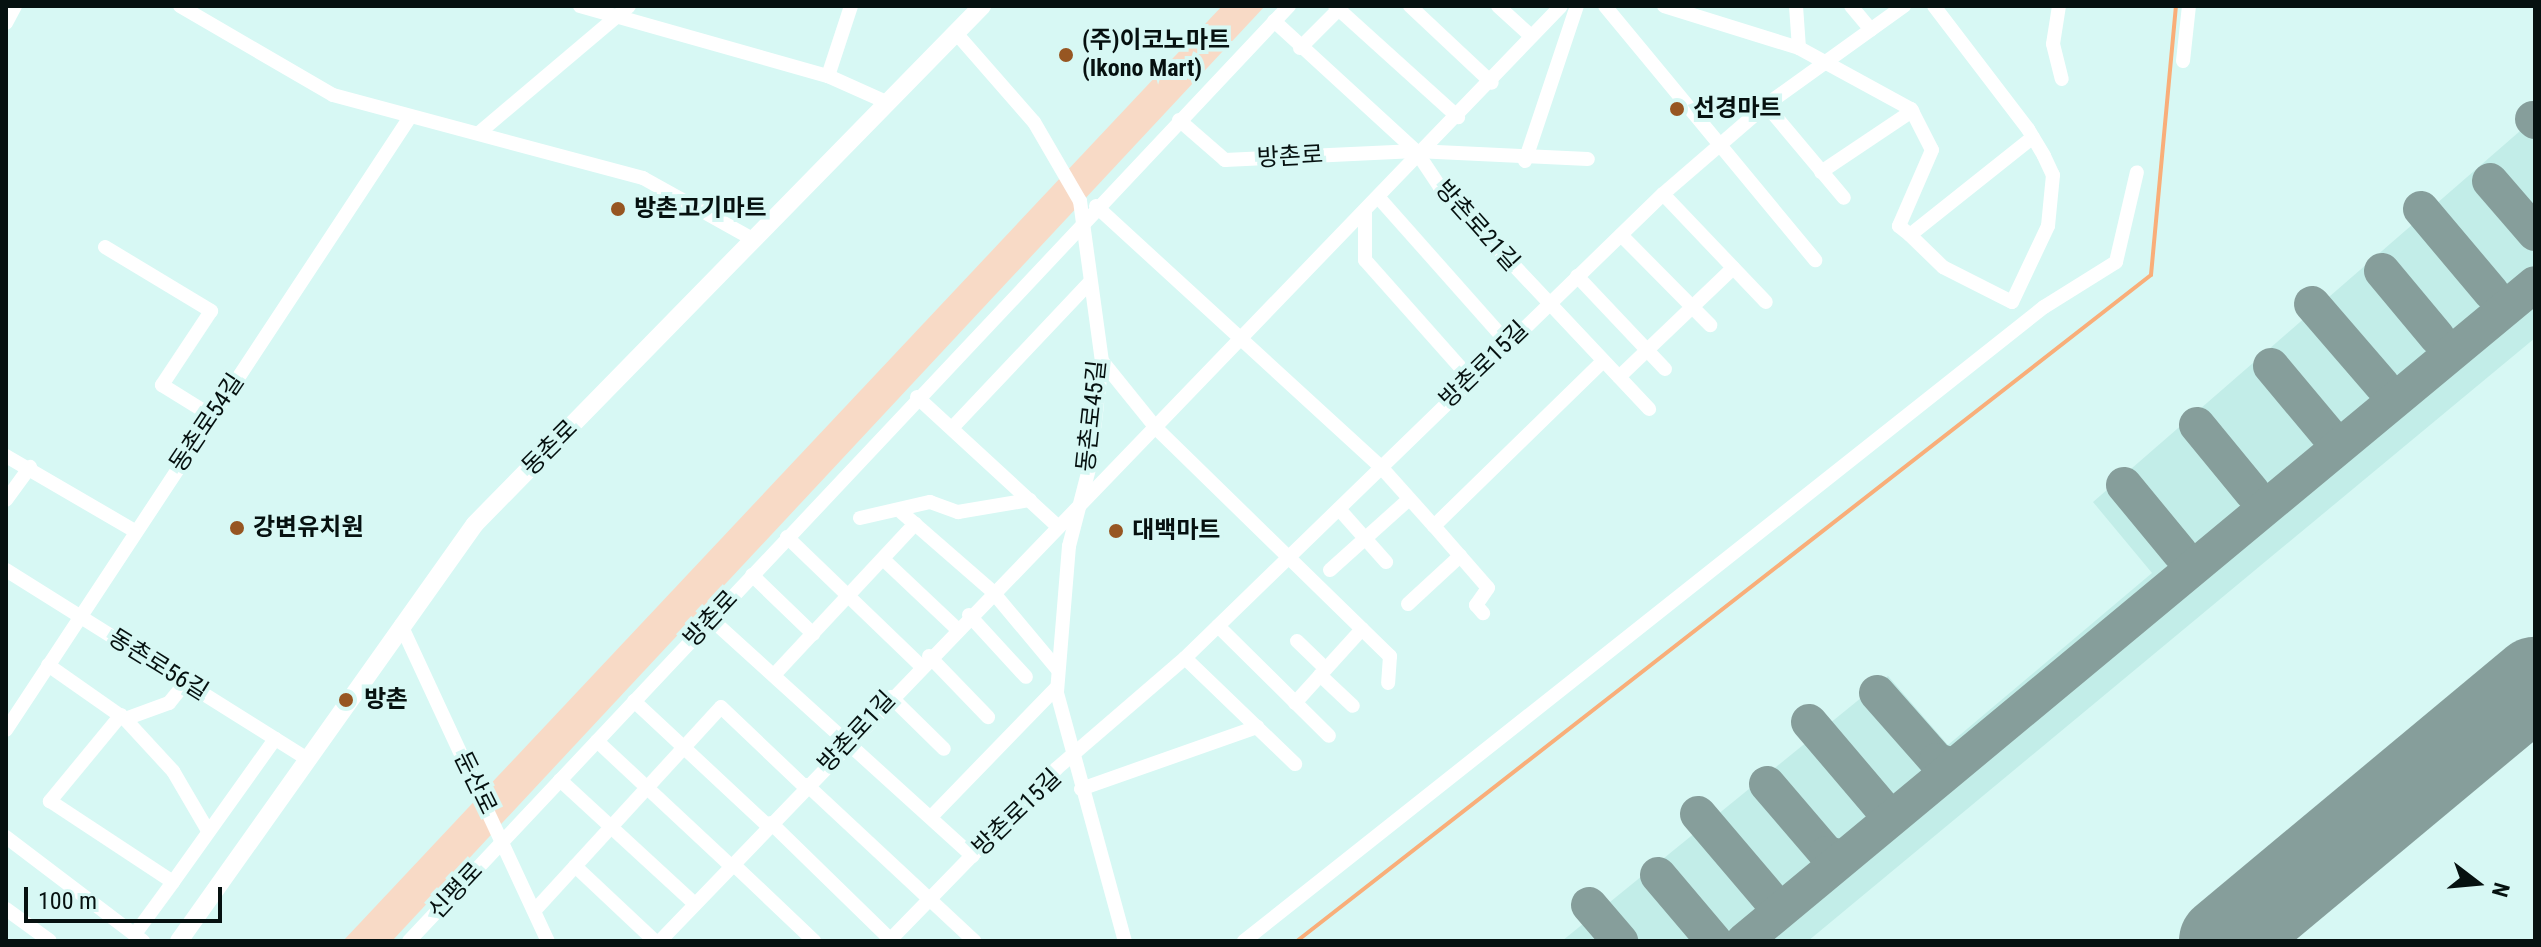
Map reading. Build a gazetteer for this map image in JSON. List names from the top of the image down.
{
  "streets": {
    "main road": ["동촌로"],
    "street": [
      "방촌로",
      "방촌로21길",
      "방촌로15길",
      "동촌로45길",
      "동촌로54길",
      "동촌로56길",
      "방촌로1길",
      "둔산로",
      "신평로"
    ]
  },
  "crossings": [
    ["방촌로", "방촌로21길"],
    ["방촌로", "동촌로45길"],
    ["방촌로", "방촌로1길"],
    ["방촌로", "둔산로"],
    ["방촌로", "신평로"],
    ["방촌로21길", "방촌로15길"],
    ["방촌로21길", "방촌로1길"],
    ["방촌로15길", "동촌로45길"],
    ["동촌로45길", "동촌로"],
    ["동촌로45길", "방촌로1길"],
    ["동촌로54길", "동촌로56길"],
    ["동촌로", "동촌로56길"],
    ["동촌로", "둔산로"],
    ["둔산로", "신평로"]
  ],
  "places": [
    "(주)이코노마트 (Ikono Mart)",
    "선경마트",
    "방촌고기마트",
    "강변유치원",
    "대백마트",
    "방촌"
  ],
  "scale_bar": "100 m",
  "north": "right"
}
